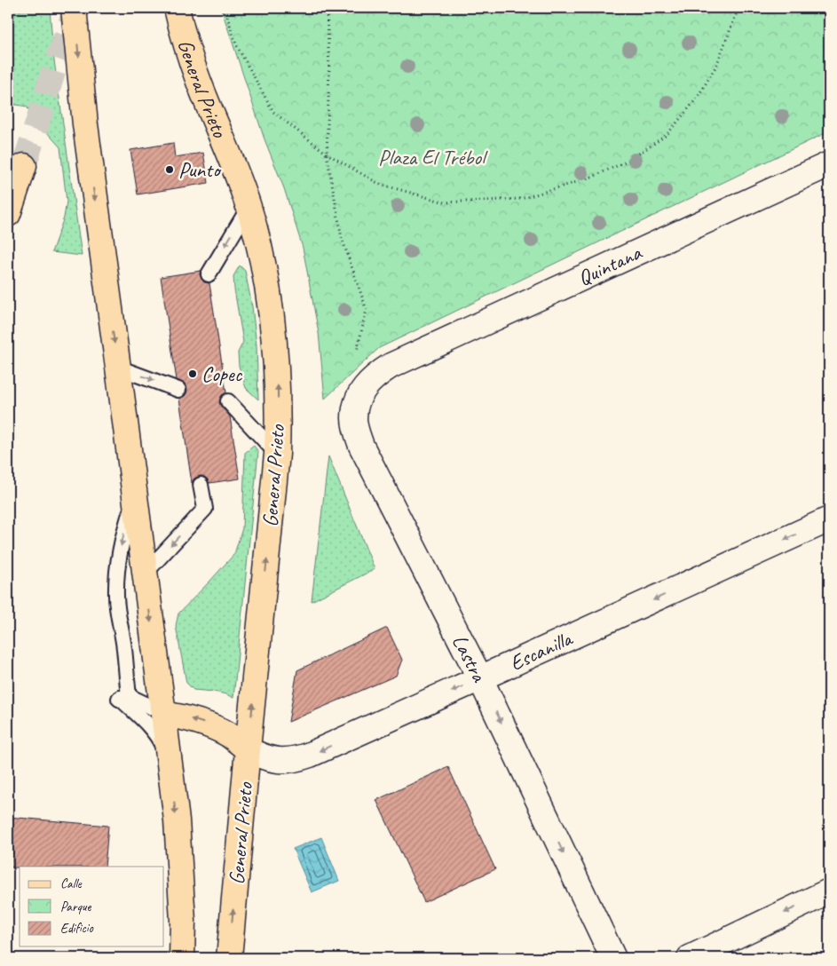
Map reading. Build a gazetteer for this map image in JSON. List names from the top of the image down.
{
  "streets": {
    "main road": ["General Prieto"],
    "street": ["Quintana", "Escanilla", "Lastra"]
  },
  "crossings": [
    ["General Prieto", "Escanilla"],
    ["Quintana", "Lastra"],
    ["Escanilla", "Lastra"]
  ],
  "one_way": ["Escanilla", "Lastra"],
  "parks": ["Plaza El Trébol"],
  "places": ["Punto", "Copec"],
  "legend": ["Calle", "Parque", "Edificio"]
}
